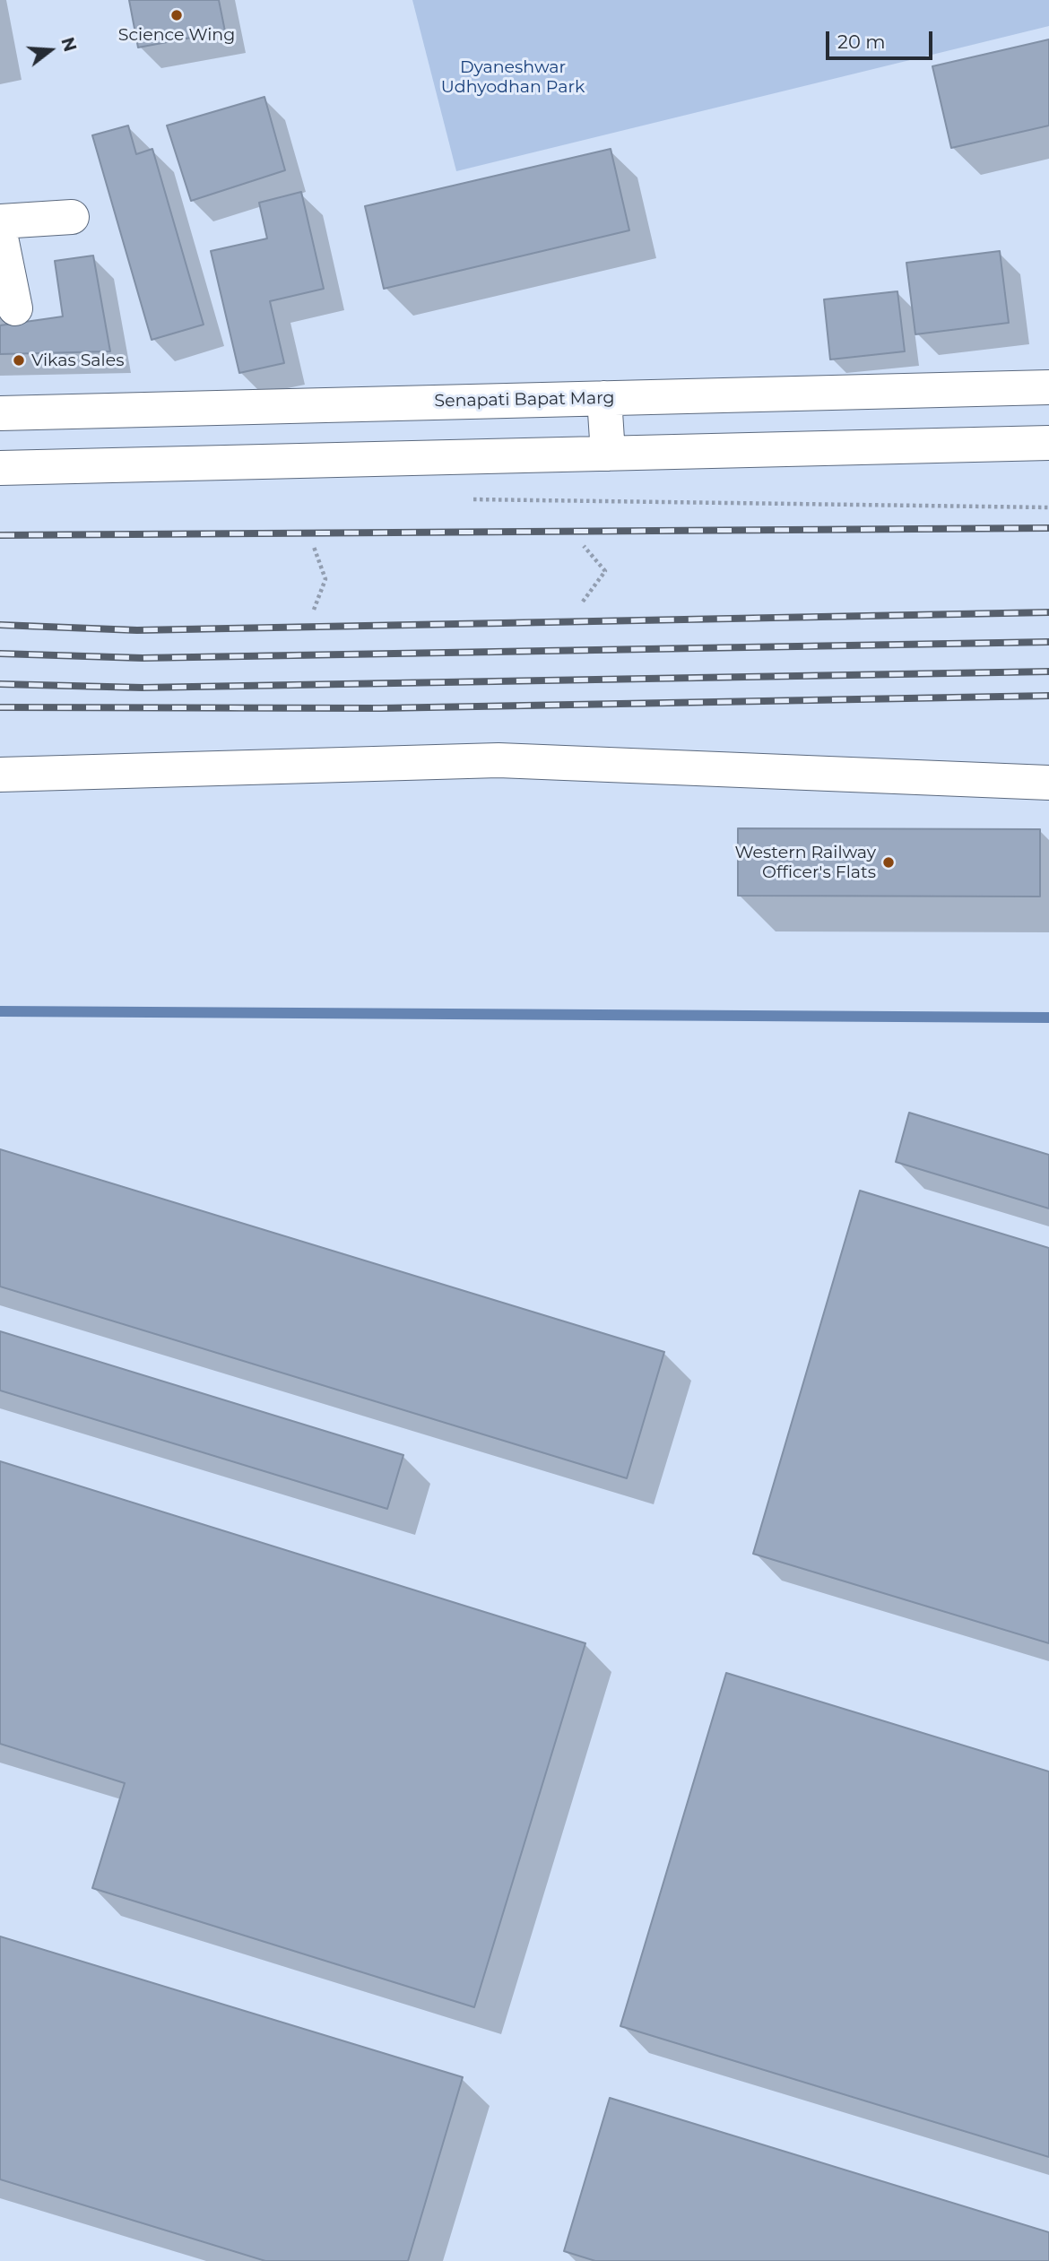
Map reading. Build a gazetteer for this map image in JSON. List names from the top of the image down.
{
  "streets": {
    "main road": ["Senapati Bapat Marg"]
  },
  "parks": ["Dyaneshwar Udhyodhan Park"],
  "places": ["Science Wing", "Vikas Sales", "Western Railway Officer's Flats"],
  "scale_bar": "20 m",
  "north": "right"
}
